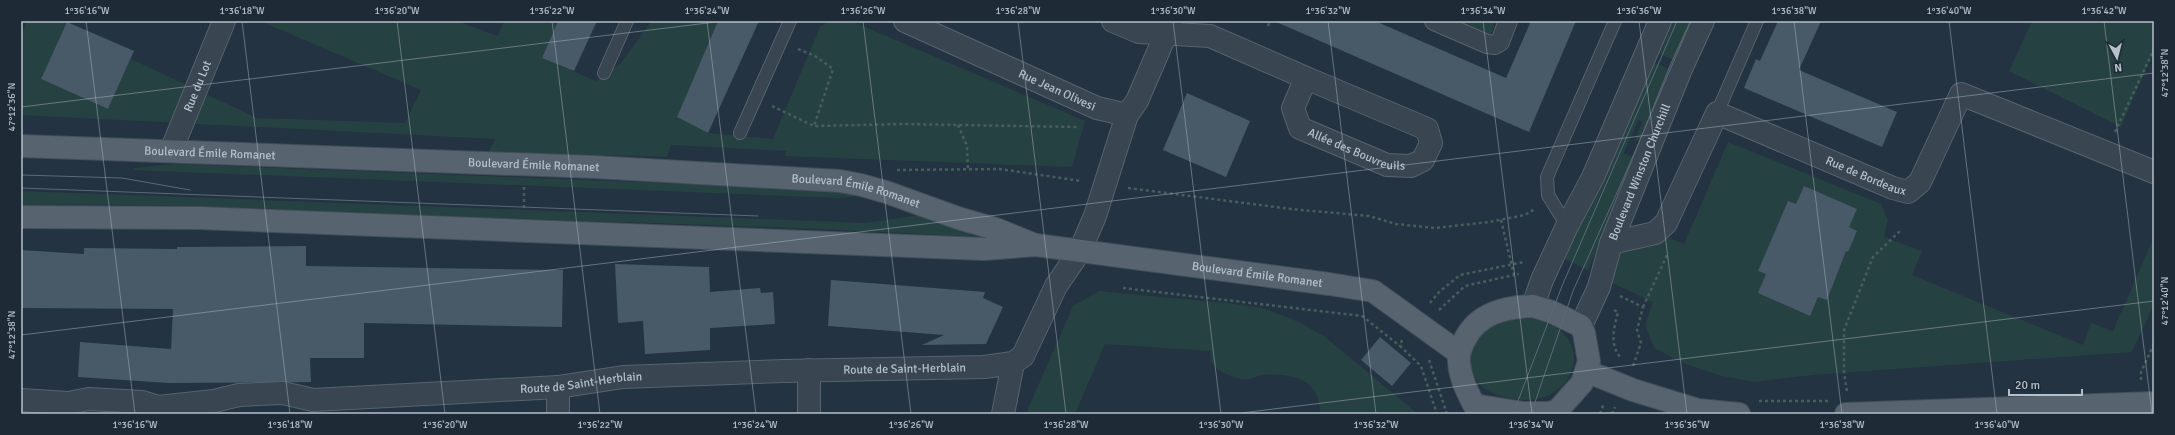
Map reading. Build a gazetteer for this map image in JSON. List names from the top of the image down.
{
  "streets": {
    "main road": ["Boulevard Émile Romanet"],
    "street": [
      "Rue du Lot",
      "Rue Jean Olivesi",
      "Allée des Bouvreuils",
      "Boulevard Winston Churchill",
      "Rue de Bordeaux",
      "Route de Saint-Herblain"
    ]
  },
  "crossings": [
    ["Rue du Lot", "Boulevard Émile Romanet"],
    ["Boulevard Émile Romanet", "Boulevard Winston Churchill"]
  ],
  "scale_bar": "20 m",
  "north": "bottom",
  "coordinates": [
    "1°36'16\"W",
    "1°36'18\"W",
    "1°36'20\"W",
    "1°36'22\"W",
    "1°36'24\"W",
    "1°36'26\"W",
    "1°36'28\"W",
    "1°36'30\"W",
    "1°36'32\"W",
    "1°36'34\"W",
    "1°36'36\"W",
    "1°36'38\"W",
    "1°36'40\"W",
    "1°36'42\"W",
    "47°12'38\"N",
    "47°12'36\"N",
    "47°12'40\"N"
  ]
}
